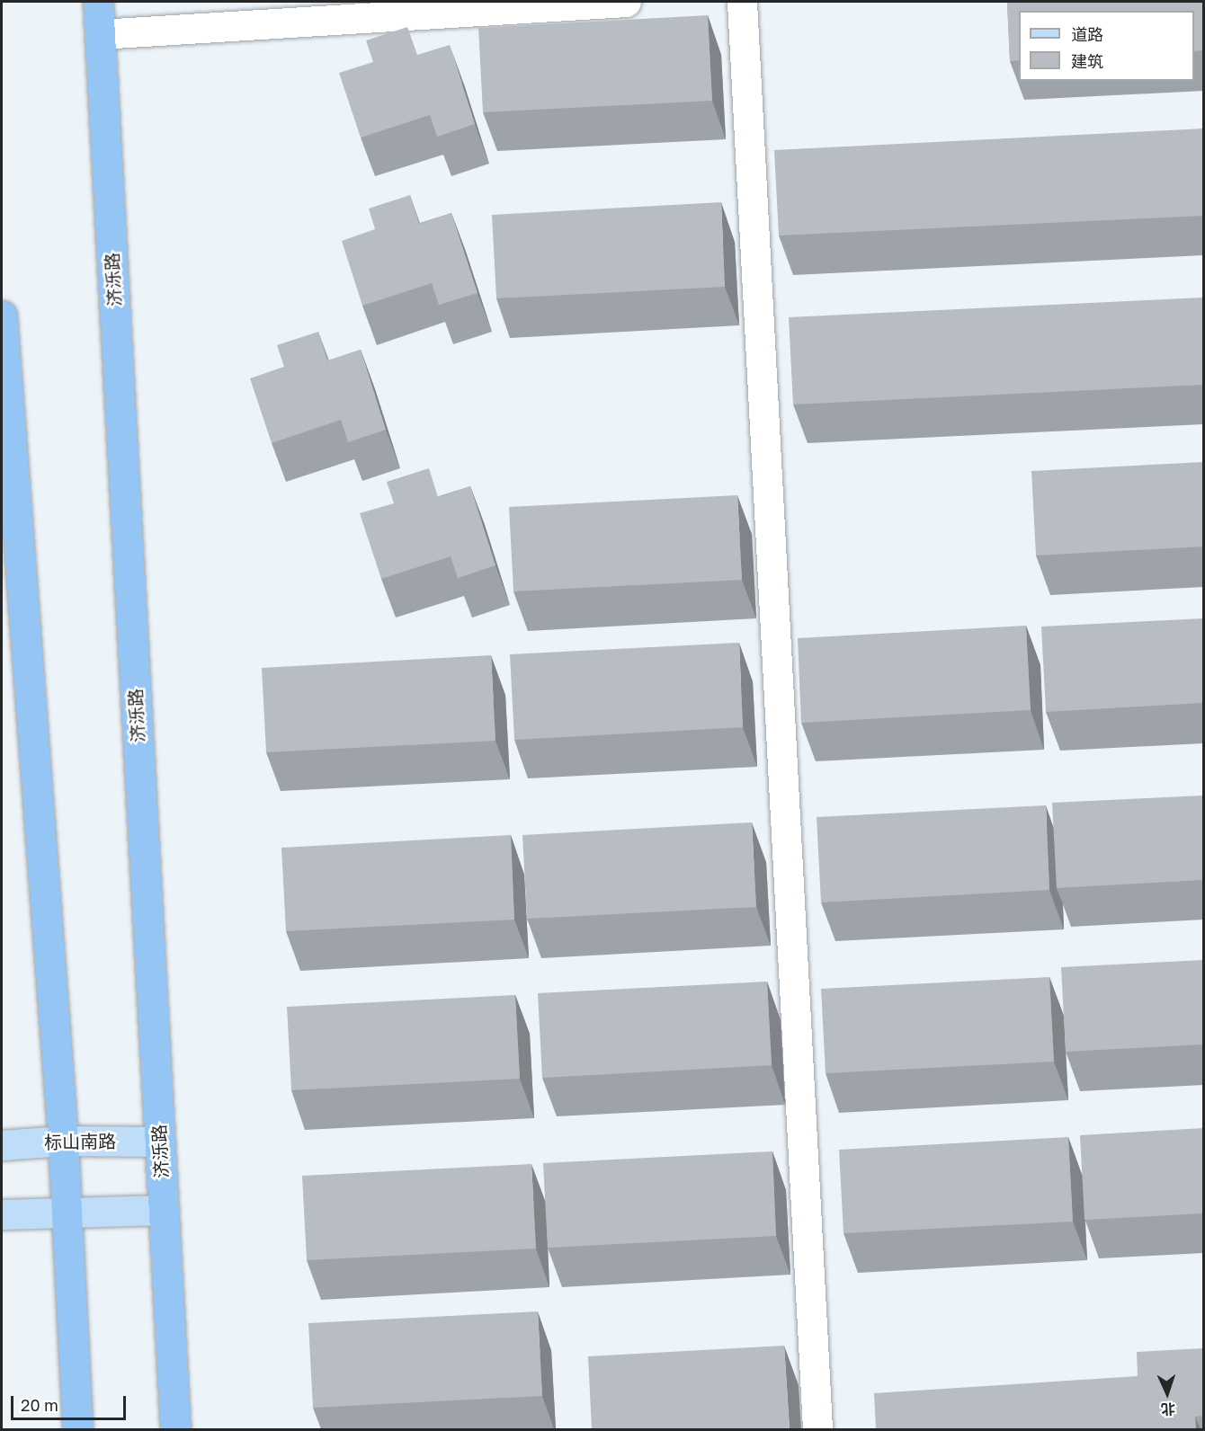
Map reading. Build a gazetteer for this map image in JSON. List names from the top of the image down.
{
  "streets": {
    "highway": ["济泺路"],
    "main road": ["标山南路"]
  },
  "crossings": [
    ["济泺路", "标山南路"]
  ],
  "legend": ["道路", "建筑"],
  "scale_bar": "20 m",
  "north": "bottom"
}
